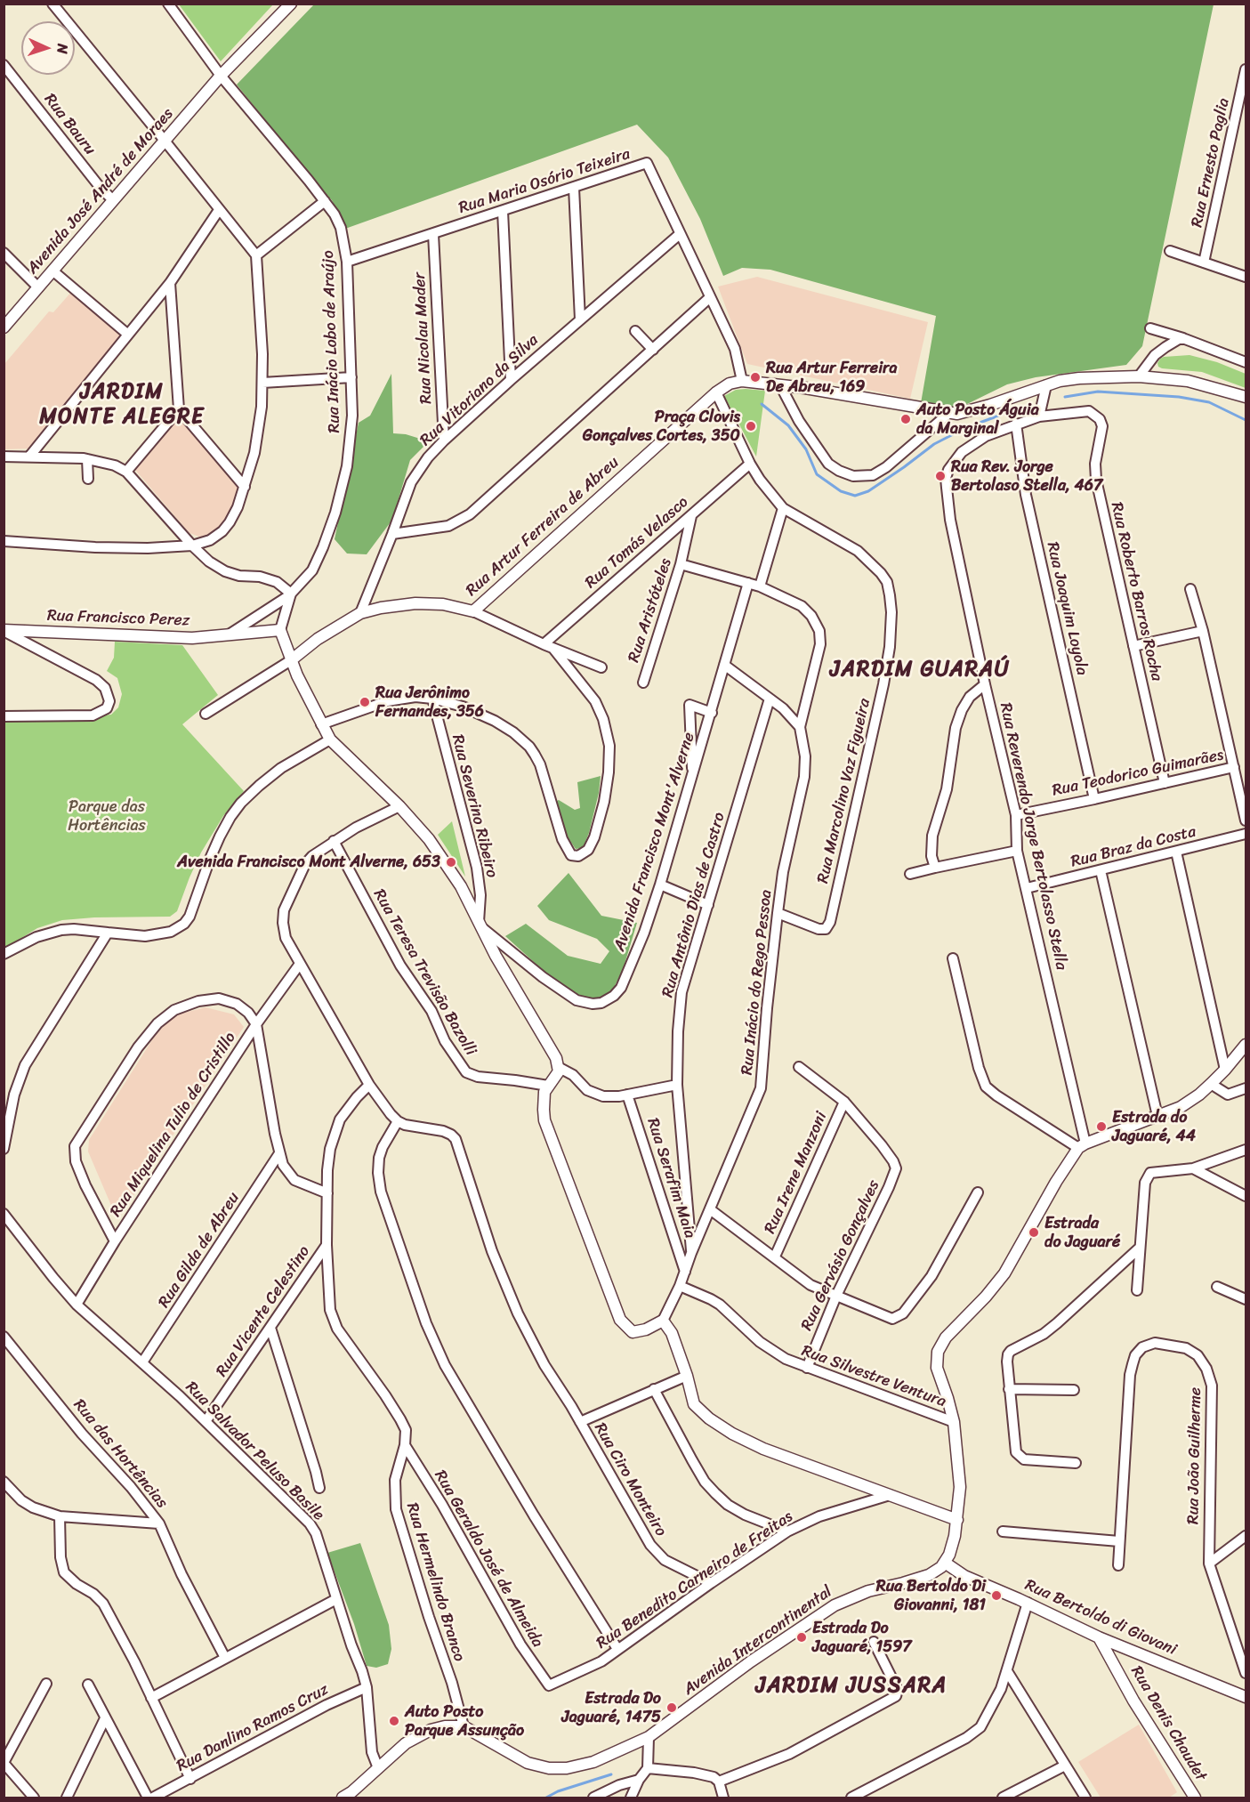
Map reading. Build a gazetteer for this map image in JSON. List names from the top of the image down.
{
  "streets": {
    "street": [
      "Rua Bauru",
      "Rua Ernesto Paglia",
      "Rua Maria Osório Teixeira",
      "Avenida José André de Moraes",
      "Rua Nicolau Mader",
      "Rua Inácio Lobo de Araújo",
      "Rua Vitoriano da Silva",
      "Rua Artur Ferreira de Abreu",
      "Rua Tomás Velasco",
      "Rua Roberto Barros Rocha",
      "Rua Joaquim Loyola",
      "Rua Aristóteles",
      "Rua Francisco Perez",
      "Rua Teodorico Guimarães",
      "Rua Marcolino Vaz Figueira",
      "Rua Severino Ribeiro",
      "Rua Reverendo Jorge Bertolasso Stella",
      "Avenida Francisco Mont'Alverne",
      "Rua Braz da Costa",
      "Rua Antônio Dias de Castro",
      "Rua Teresa Trevisão Bazolli",
      "Rua Inácio do Rego Pessoa",
      "Rua Miquelina Tulio de Cristillo",
      "Rua Irene Manzoni",
      "Rua Serafim Maia",
      "Rua Gilda de Abreu",
      "Rua Gervásio Gonçalves",
      "Rua Vicente Celestino",
      "Rua Silvestre Ventura",
      "Rua Salvador Peluso Basile",
      "Rua das Hortências",
      "Rua João Guilherme",
      "Rua Ciro Monteiro",
      "Rua Geraldo José de Almeida",
      "Rua Benedito Carneiro de Freitas",
      "Rua Hermelindo Branco",
      "Rua Bertoldo di Giovani",
      "Avenida Intercontinental",
      "Rua Denis Chaudet",
      "Rua Danlino Ramos Cruz"
    ]
  },
  "crossings": [
    ["Rua Bauru", "Avenida José André de Moraes"],
    ["Rua Maria Osório Teixeira", "Rua Nicolau Mader"],
    ["Rua Maria Osório Teixeira", "Rua Inácio Lobo de Araújo"],
    ["Rua Maria Osório Teixeira", "Rua Vitoriano da Silva"],
    ["Rua Maria Osório Teixeira", "Rua Artur Ferreira de Abreu"],
    ["Avenida José André de Moraes", "Rua Inácio Lobo de Araújo"],
    ["Rua Nicolau Mader", "Rua Vitoriano da Silva"],
    ["Rua Inácio Lobo de Araújo", "Rua Francisco Perez"],
    ["Rua Inácio Lobo de Araújo", "Avenida Francisco Mont'Alverne"],
    ["Rua Artur Ferreira de Abreu", "Rua Marcolino Vaz Figueira"],
    ["Rua Tomás Velasco", "Rua Aristóteles"],
    ["Rua Tomás Velasco", "Rua Marcolino Vaz Figueira"],
    ["Rua Roberto Barros Rocha", "Rua Teodorico Guimarães"],
    ["Rua Roberto Barros Rocha", "Rua Reverendo Jorge Bertolasso Stella"],
    ["Rua Joaquim Loyola", "Rua Teodorico Guimarães"],
    ["Rua Joaquim Loyola", "Rua Reverendo Jorge Bertolasso Stella"],
    ["Rua Francisco Perez", "Avenida Francisco Mont'Alverne"],
    ["Rua Teodorico Guimarães", "Rua Reverendo Jorge Bertolasso Stella"],
    ["Rua Marcolino Vaz Figueira", "Rua Inácio do Rego Pessoa"],
    ["Rua Severino Ribeiro", "Avenida Francisco Mont'Alverne"],
    ["Rua Reverendo Jorge Bertolasso Stella", "Rua Braz da Costa"],
    ["Rua Antônio Dias de Castro", "Rua Inácio do Rego Pessoa"],
    ["Rua Inácio do Rego Pessoa", "Rua Serafim Maia"],
    ["Rua Inácio do Rego Pessoa", "Rua Silvestre Ventura"],
    ["Rua Miquelina Tulio de Cristillo", "Rua Salvador Peluso Basile"],
    ["Rua Irene Manzoni", "Rua Gervásio Gonçalves"],
    ["Rua Gilda de Abreu", "Rua Salvador Peluso Basile"],
    ["Rua Gervásio Gonçalves", "Rua Silvestre Ventura"],
    ["Rua Vicente Celestino", "Rua Salvador Peluso Basile"],
    ["Rua Salvador Peluso Basile", "Rua Danlino Ramos Cruz"],
    ["Rua Ciro Monteiro", "Rua Benedito Carneiro de Freitas"],
    ["Rua Geraldo José de Almeida", "Rua Benedito Carneiro de Freitas"],
    ["Rua Geraldo José de Almeida", "Rua Hermelindo Branco"],
    ["Rua Hermelindo Branco", "Avenida Intercontinental"],
    ["Rua Bertoldo di Giovani", "Avenida Intercontinental"],
    ["Rua Bertoldo di Giovani", "Rua Denis Chaudet"]
  ],
  "districts": ["JARDIM MONTE ALEGRE", "JARDIM GUARAÚ", "JARDIM JUSSARA"],
  "parks": ["Parque das Hortências"],
  "places": [
    "Rua Artur Ferreira De Abreu, 169",
    "Auto Posto Águia da Marginal",
    "Praça Clovis Gonçalves Cortes, 350",
    "Rua Rev. Jorge Bertolaso Stella, 467",
    "Rua Jerônimo Fernandes, 356",
    "Avenida Francisco Mont Alverne, 653",
    "Estrada do Jaguaré, 44",
    "Estrada do Jaguaré",
    "Rua Bertoldo Di Giovanni, 181",
    "Estrada Do Jaguaré, 1597",
    "Estrada Do Jaguaré, 1475",
    "Auto Posto Parque Assunção"
  ],
  "north": "right"
}
